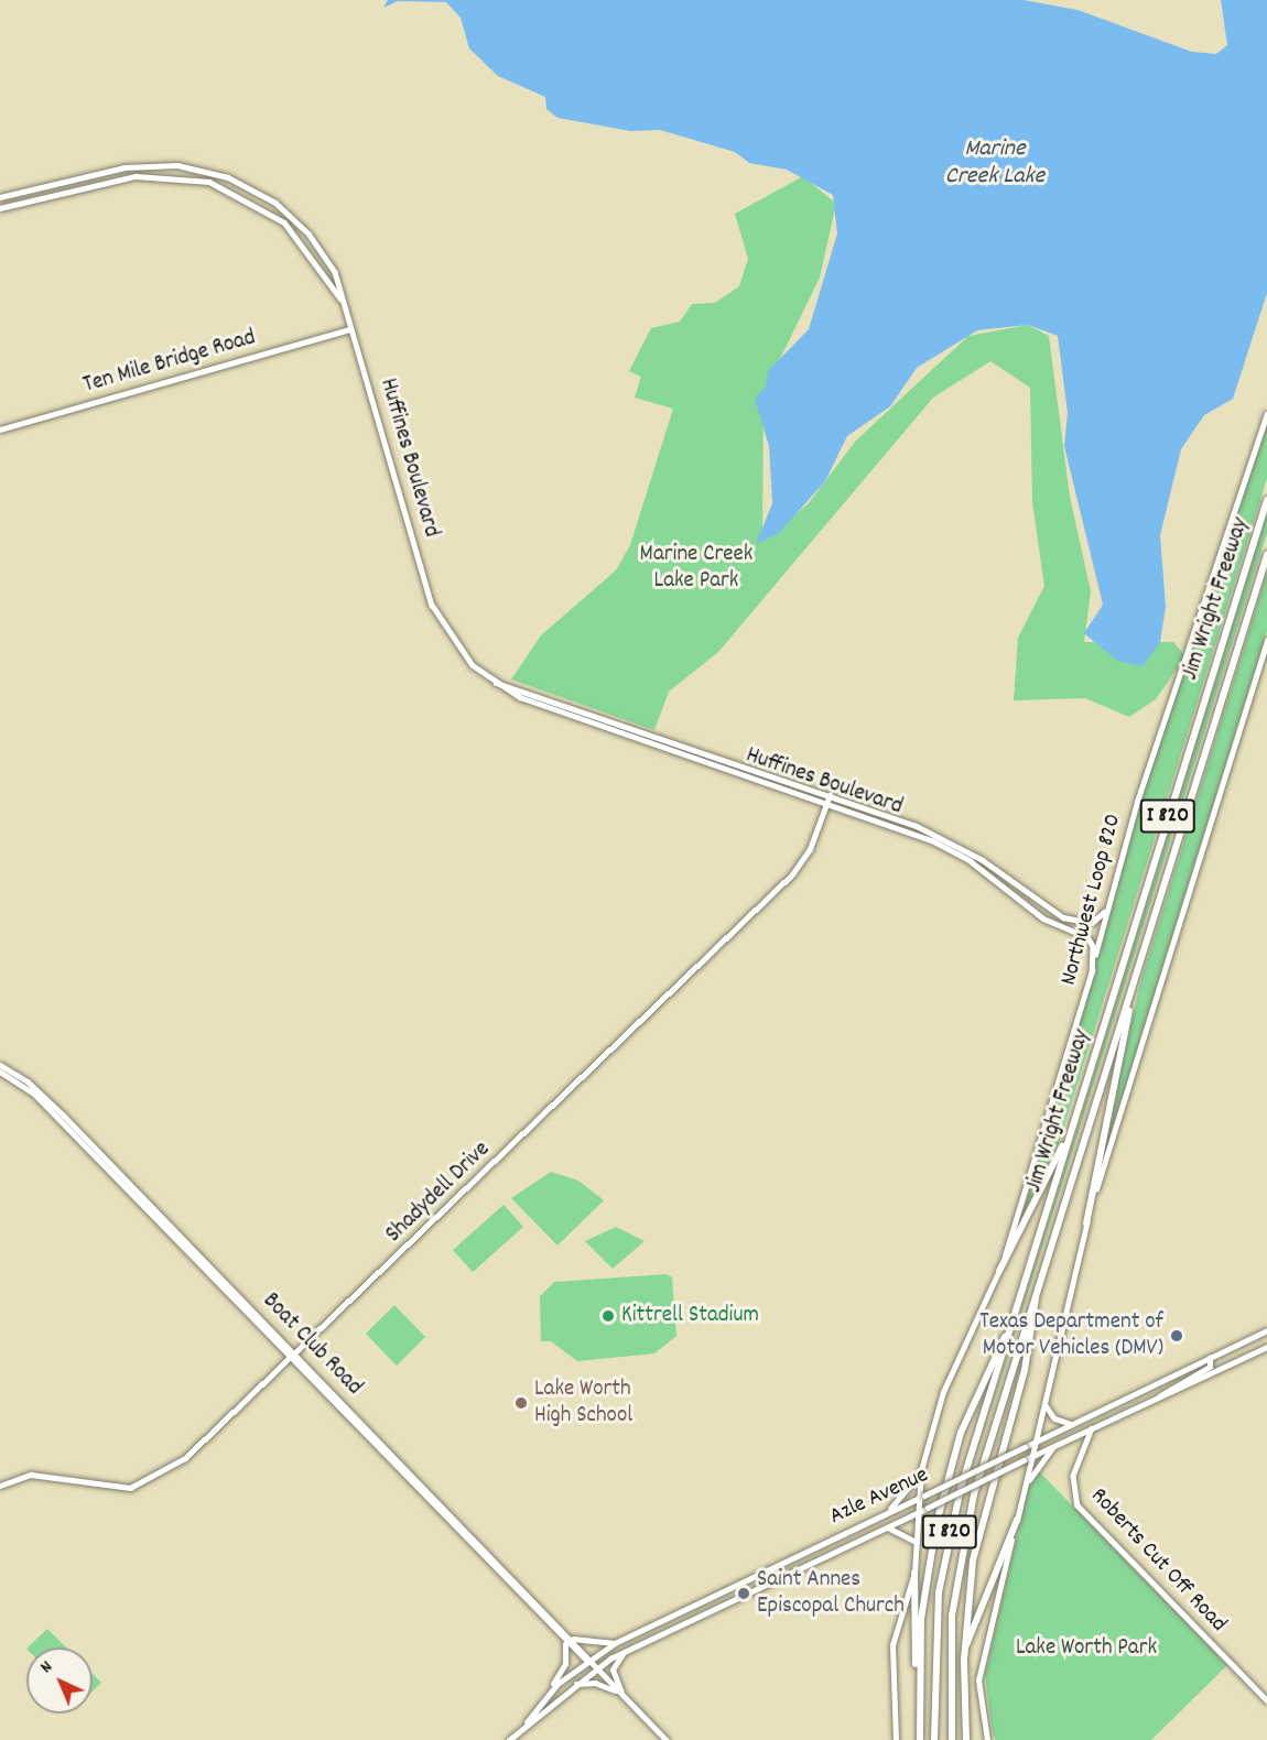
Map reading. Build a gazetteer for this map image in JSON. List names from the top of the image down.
{
  "streets": {
    "highway": ["Jim Wright Freeway", "I 820"],
    "main road": [
      "Ten Mile Bridge Road",
      "Huffines Boulevard",
      "Northwest Loop 820",
      "Shadydell Drive",
      "Boat Club Road",
      "Azle Avenue",
      "Roberts Cut Off Road"
    ]
  },
  "crossings": [
    ["Ten Mile Bridge Road", "Huffines Boulevard"],
    ["Huffines Boulevard", "Northwest Loop 820"],
    ["Huffines Boulevard", "Shadydell Drive"],
    ["Northwest Loop 820", "Azle Avenue"],
    ["Shadydell Drive", "Boat Club Road"],
    ["Boat Club Road", "Azle Avenue"],
    ["Azle Avenue", "Roberts Cut Off Road"]
  ],
  "water": ["Marine Creek Lake"],
  "parks": ["Marine Creek Lake Park", "Lake Worth Park"],
  "places": [
    "Kittrell Stadium",
    "Texas Department of Motor Vehicles (DMV)",
    "Lake Worth High School",
    "Saint Annes Episcopal Church"
  ],
  "north": "top left"
}
